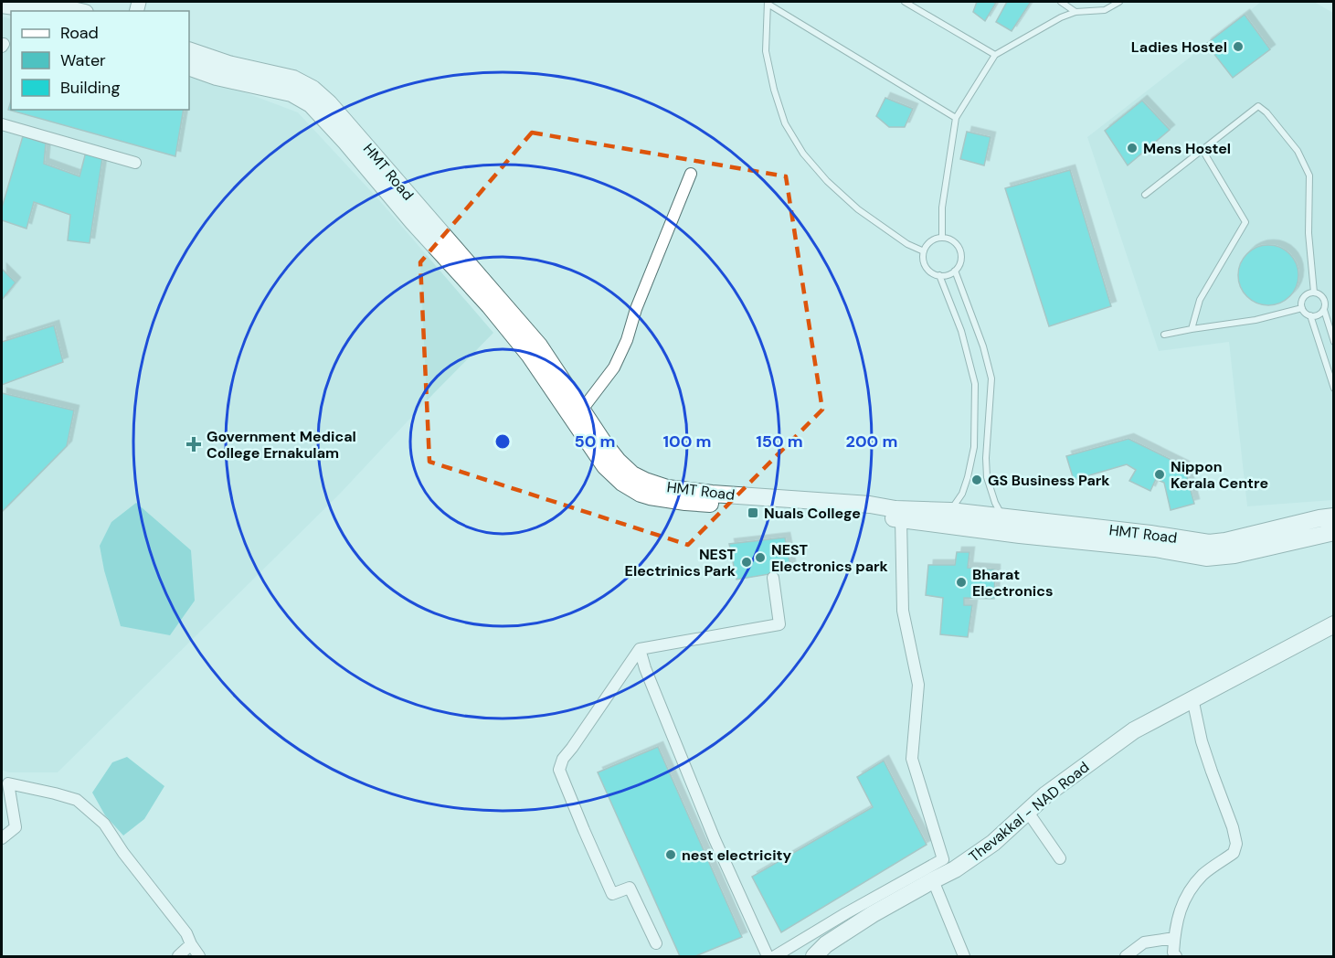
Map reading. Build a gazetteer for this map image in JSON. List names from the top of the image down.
{
  "streets": {
    "main road": ["HMT Road", "Thevakkal - NAD Road"]
  },
  "places": {
    "other": [
      "Ladies Hostel",
      "Mens Hostel",
      "Nippon Kerala Centre",
      "GS Business Park",
      "NEST Electronics park",
      "NEST Electrinics Park",
      "Bharat Electronics",
      "nest electricity"
    ],
    "health": ["Government Medical College Ernakulam"],
    "transit": ["Nuals College"]
  },
  "legend": ["Road", "Water", "Building"],
  "rings": [
    "50 m",
    "100 m",
    "150 m",
    "200 m"
  ]
}
